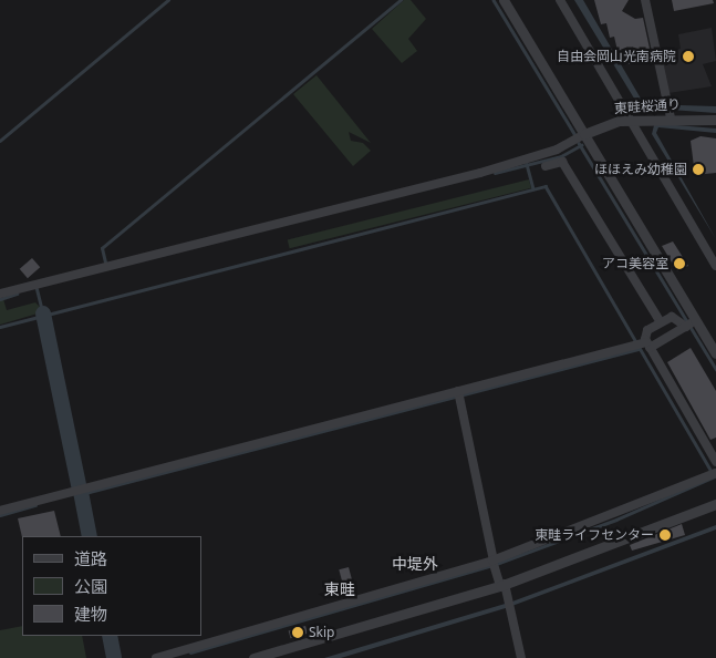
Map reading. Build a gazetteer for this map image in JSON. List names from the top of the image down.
{
  "streets": {
    "street": ["東畦桜通り"]
  },
  "districts": ["中堤外", "東畦"],
  "places": [
    "自由会岡山光南病院",
    "ほほえみ幼稚園",
    "アコ美容室",
    "東畦ライフセンター",
    "Skip"
  ],
  "legend": ["道路", "公園", "建物"]
}
